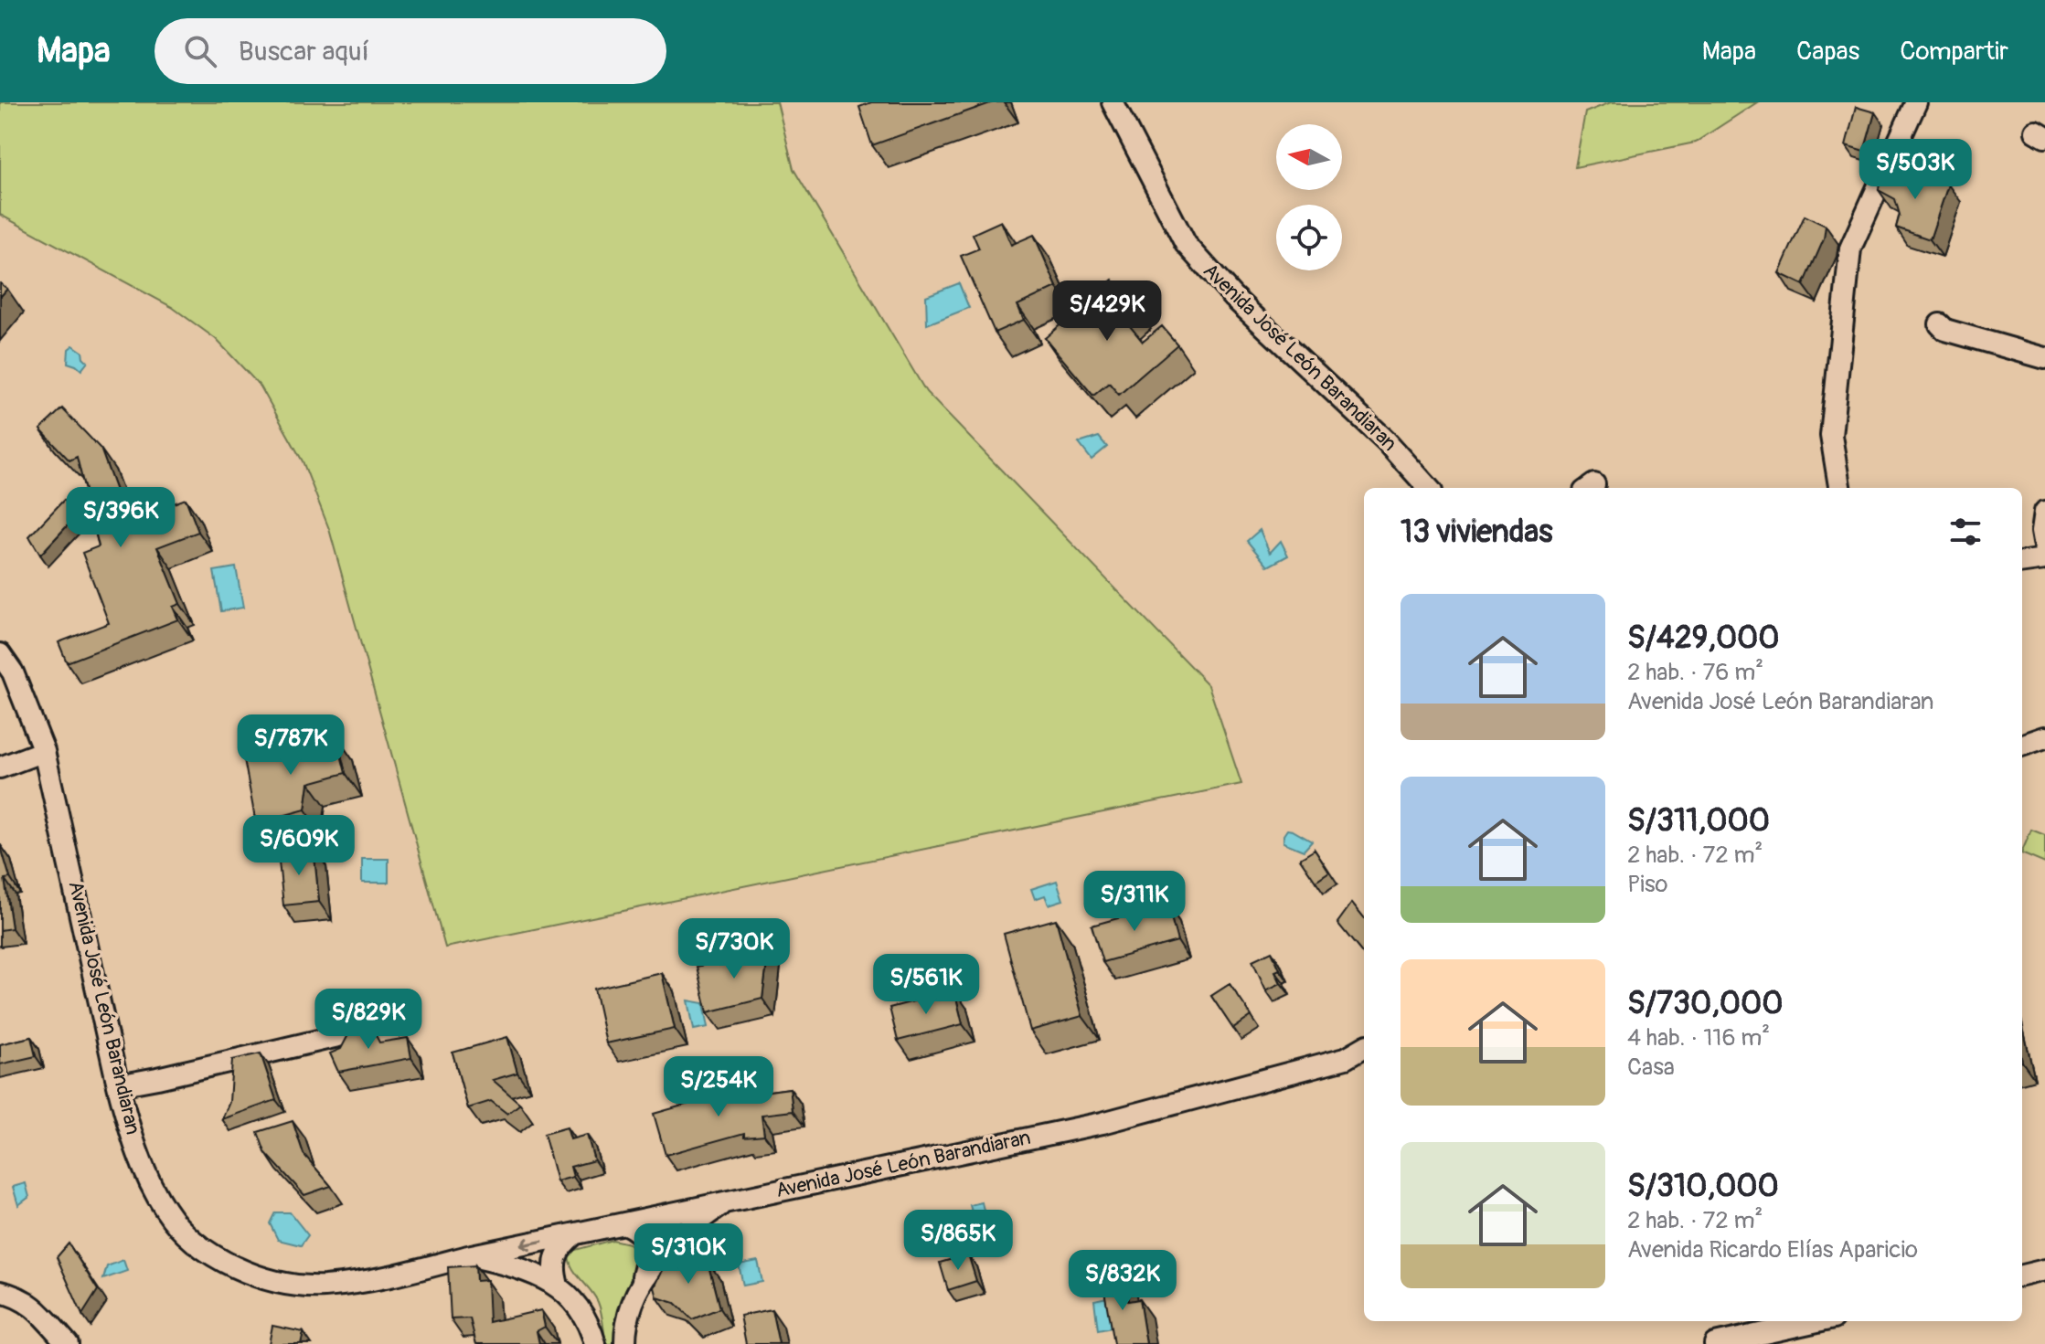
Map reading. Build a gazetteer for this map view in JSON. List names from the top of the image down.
{
  "streets": {
    "street": ["Avenida José León Barandiaran"]
  },
  "north": "left",
  "page": {
    "header": "Mapa",
    "search": "Buscar aquí",
    "nav": ["Mapa", "Capas", "Compartir"],
    "price": [
      "S/503K",
      "S/429K",
      "S/396K",
      "S/787K",
      "S/609K",
      "S/311K",
      "S/730K",
      "S/561K",
      "S/829K",
      "S/254K",
      "S/865K",
      "S/310K",
      "S/832K"
    ],
    "heading": "13 viviendas",
    "list": [
      {
        "name": "S/429,000",
        "note": "2 hab. · 76 m² · Avenida José León Barandiaran"
      },
      {
        "name": "S/311,000",
        "note": "2 hab. · 72 m² · Piso"
      },
      {
        "name": "S/730,000",
        "note": "4 hab. · 116 m² · Casa"
      },
      {
        "name": "S/310,000",
        "note": "2 hab. · 72 m² · Avenida Ricardo Elías Aparicio"
      }
    ]
  }
}
